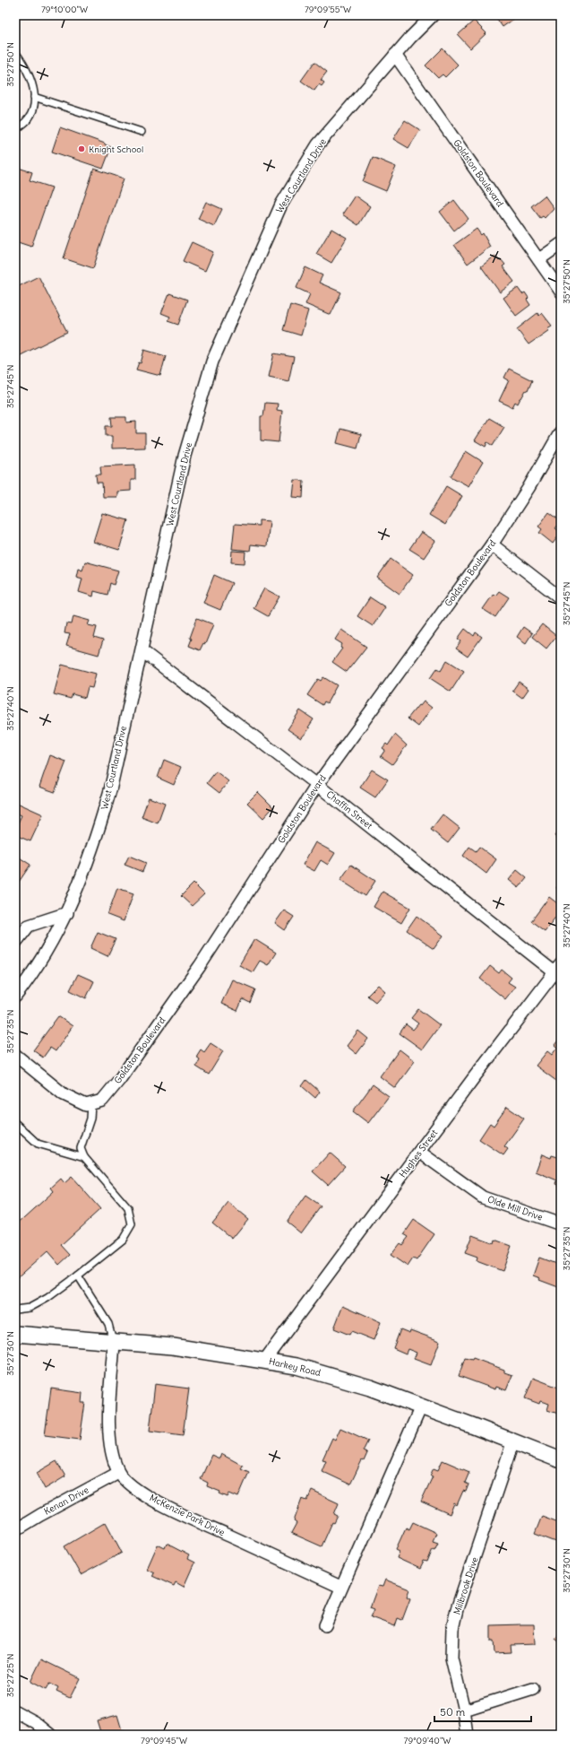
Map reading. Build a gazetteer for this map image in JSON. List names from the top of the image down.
{
  "streets": {
    "street": [
      "Goldston Boulevard",
      "West Courtland Drive",
      "Chaffin Street",
      "Hughes Street",
      "Olde Mill Drive",
      "Harkey Road",
      "Kenan Drive",
      "McKenzie Park Drive",
      "Millbrook Drive"
    ]
  },
  "crossings": [
    ["Goldston Boulevard", "West Courtland Drive"],
    ["Goldston Boulevard", "Chaffin Street"],
    ["West Courtland Drive", "Chaffin Street"],
    ["Chaffin Street", "Hughes Street"],
    ["Hughes Street", "Olde Mill Drive"],
    ["Hughes Street", "Harkey Road"],
    ["Harkey Road", "McKenzie Park Drive"],
    ["Harkey Road", "Millbrook Drive"],
    ["Kenan Drive", "McKenzie Park Drive"]
  ],
  "places": ["Knight School"],
  "scale_bar": "50 m",
  "coordinates": [
    "79°10'00\"W",
    "79°09'55\"W",
    "35°27'50\"N",
    "35°27'45\"N",
    "35°27'40\"N",
    "35°27'35\"N",
    "35°27'30\"N",
    "35°27'25\"N",
    "79°09'45\"W",
    "79°09'40\"W"
  ]
}
